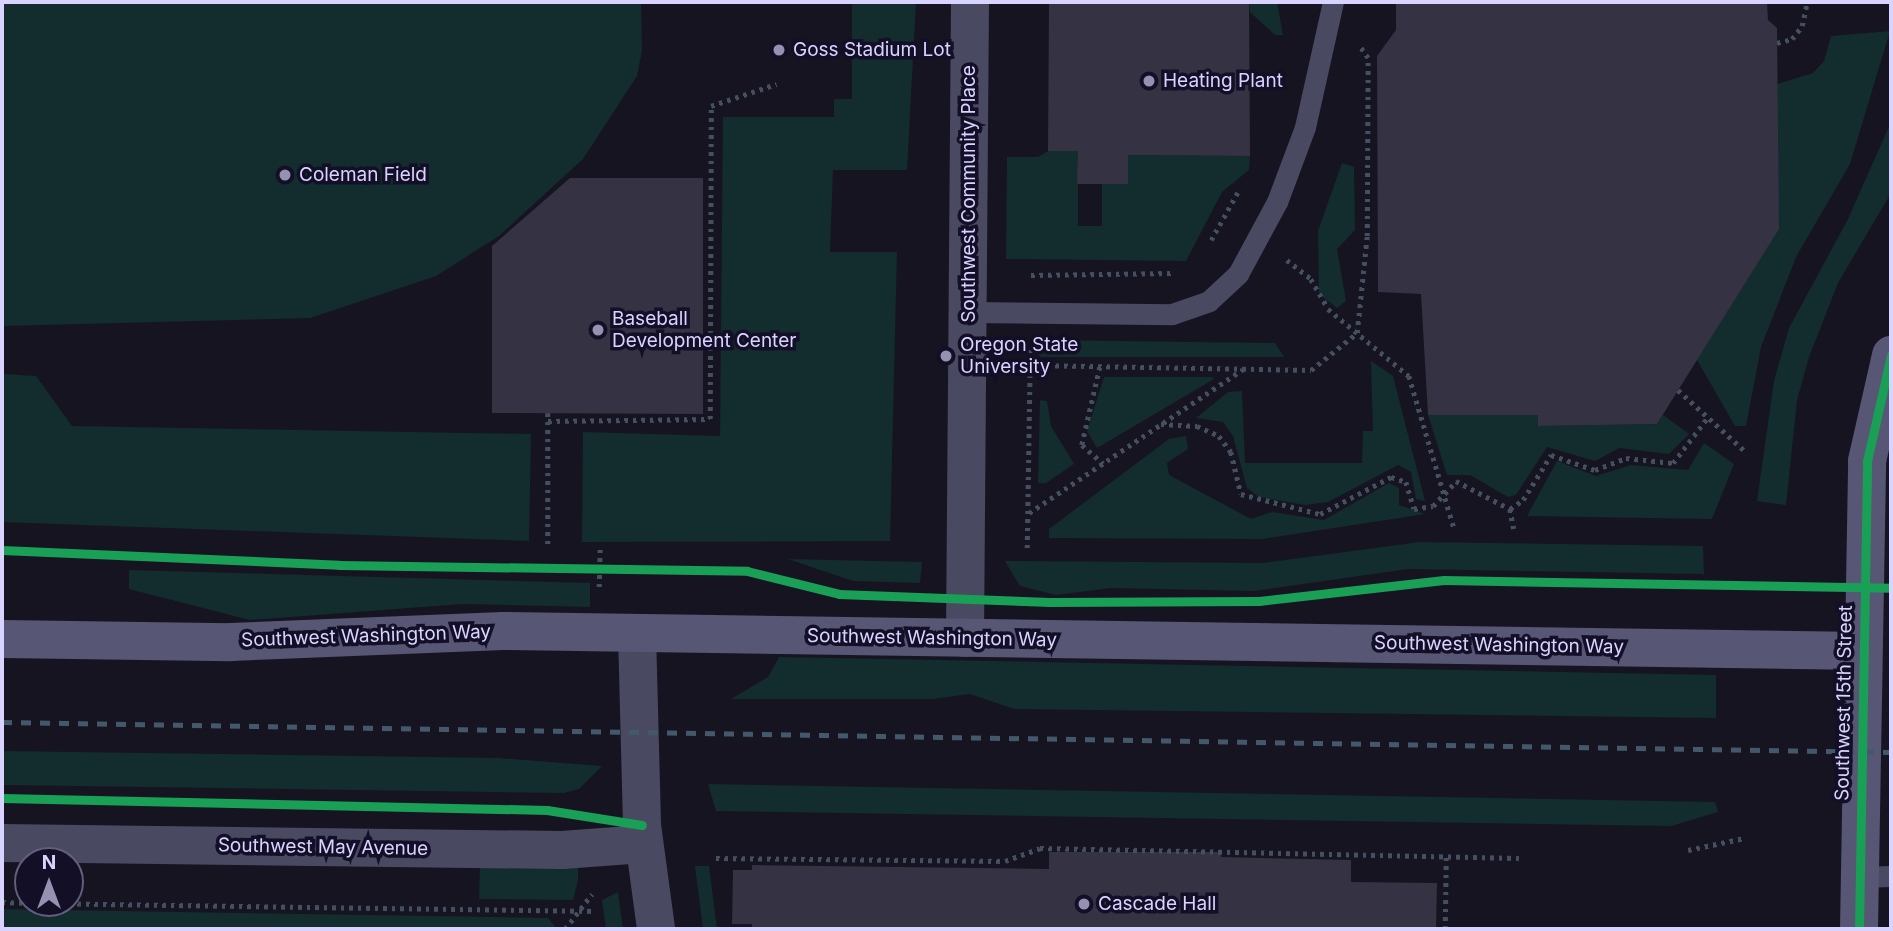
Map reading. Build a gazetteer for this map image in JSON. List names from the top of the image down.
{
  "streets": {
    "street": [
      "Southwest Community Place",
      "Southwest Washington Way",
      "Southwest 15th Street",
      "Southwest May Avenue"
    ]
  },
  "crossings": [
    ["Southwest Community Place", "Southwest Washington Way"],
    ["Southwest Washington Way", "Southwest 15th Street"]
  ],
  "places": [
    "Goss Stadium Lot",
    "Heating Plant",
    "Coleman Field",
    "Baseball Development Center",
    "Oregon State University",
    "Cascade Hall"
  ],
  "north": "top"
}
